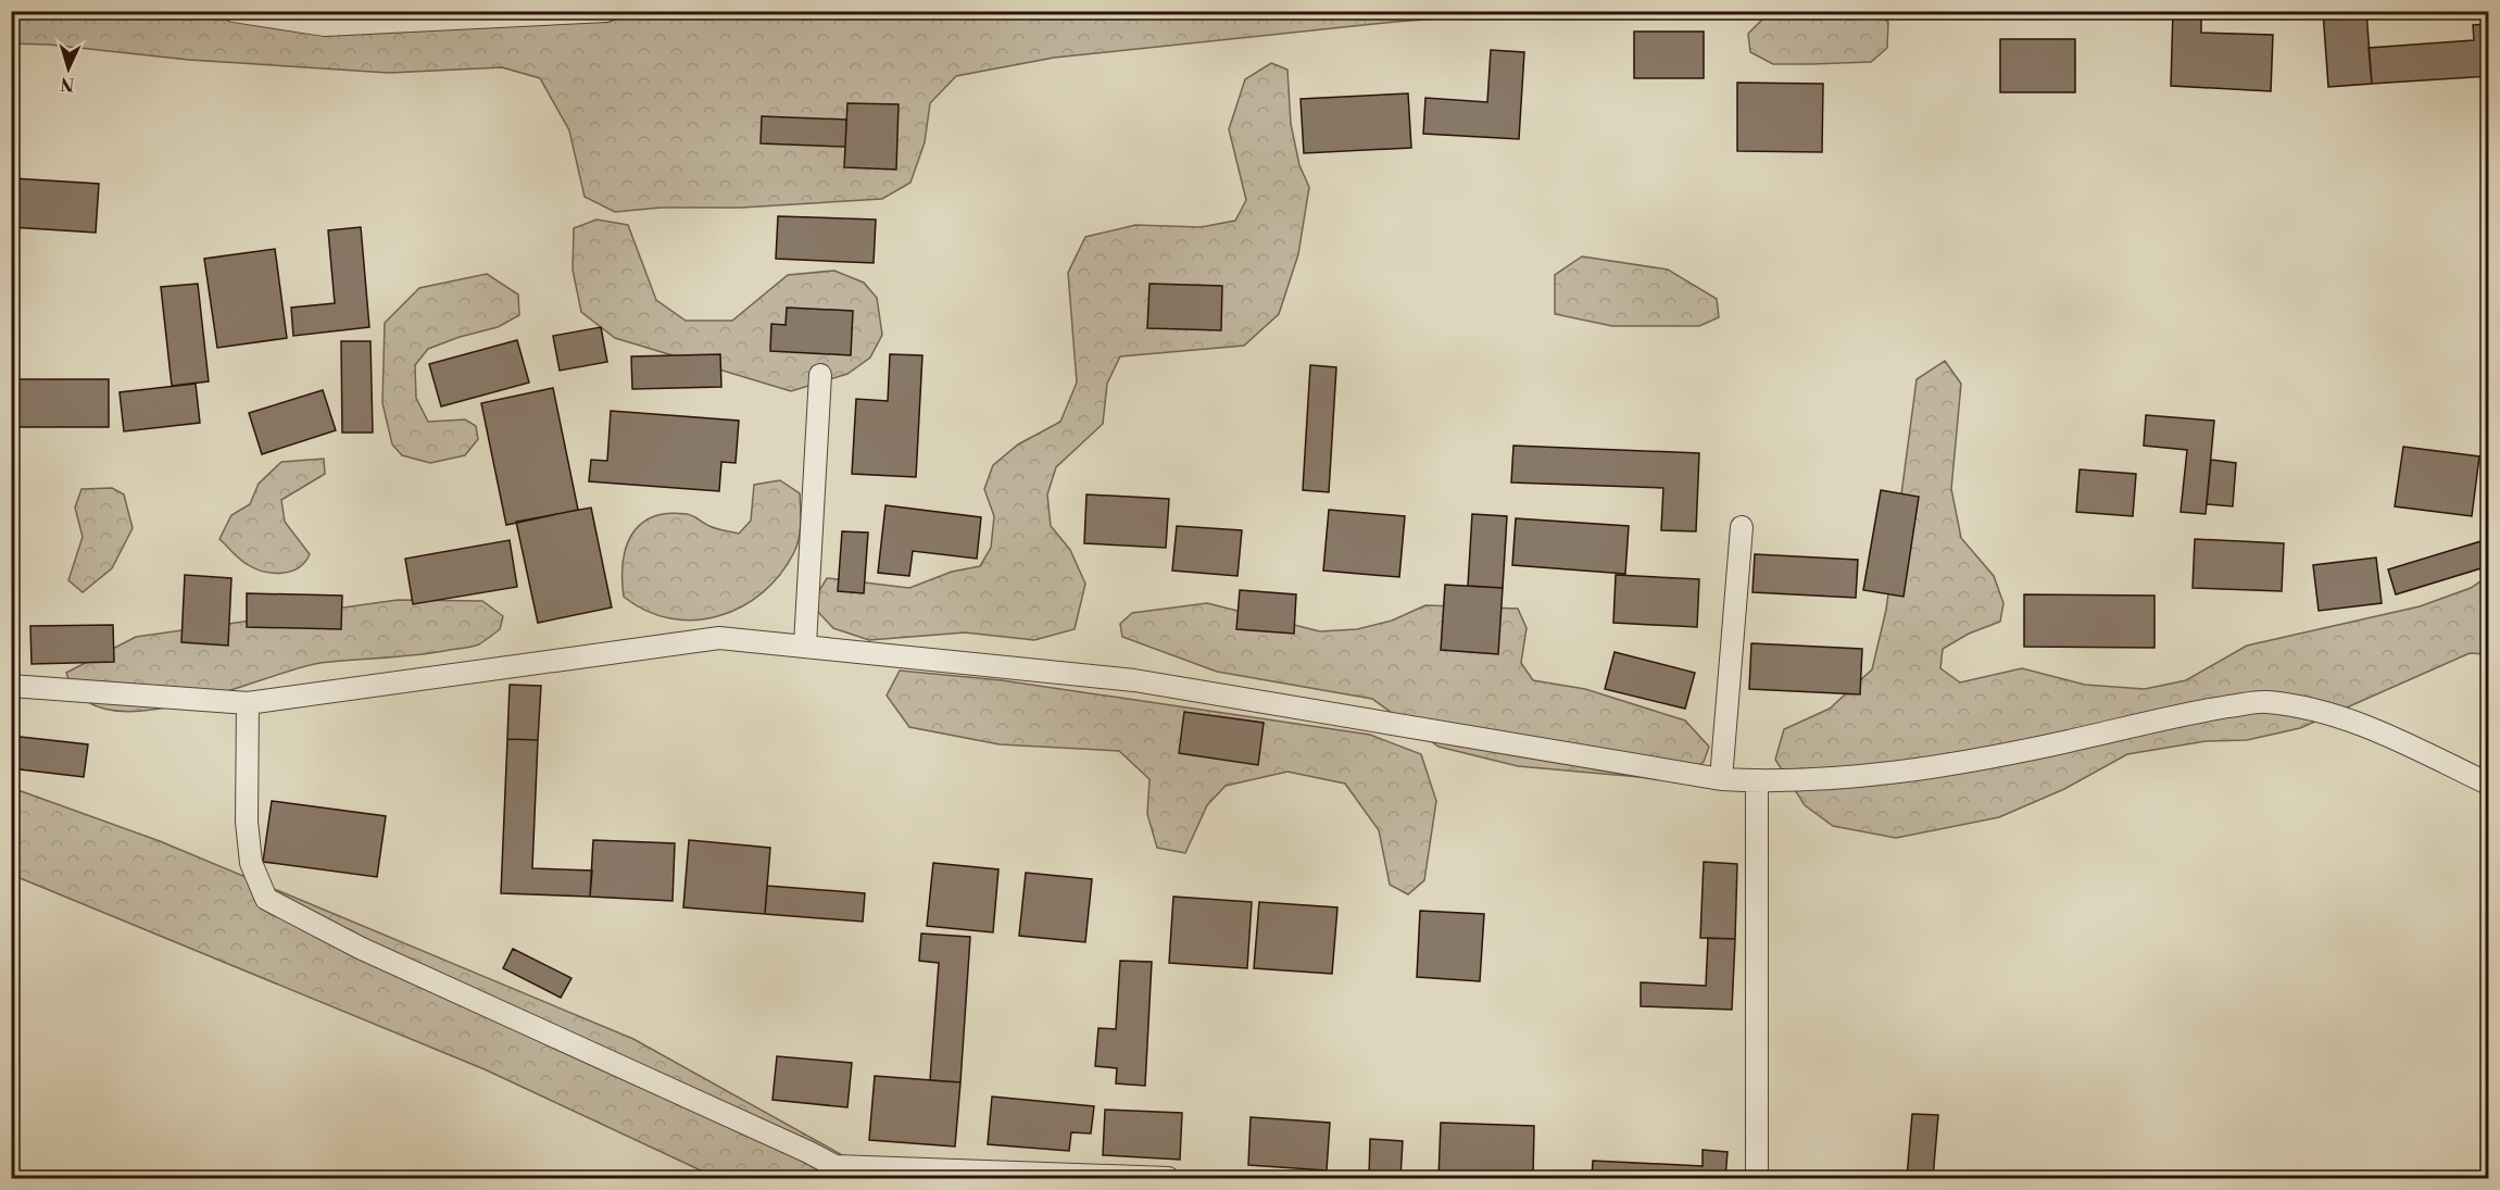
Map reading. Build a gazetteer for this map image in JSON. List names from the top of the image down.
{
  "north": "bottom"
}
